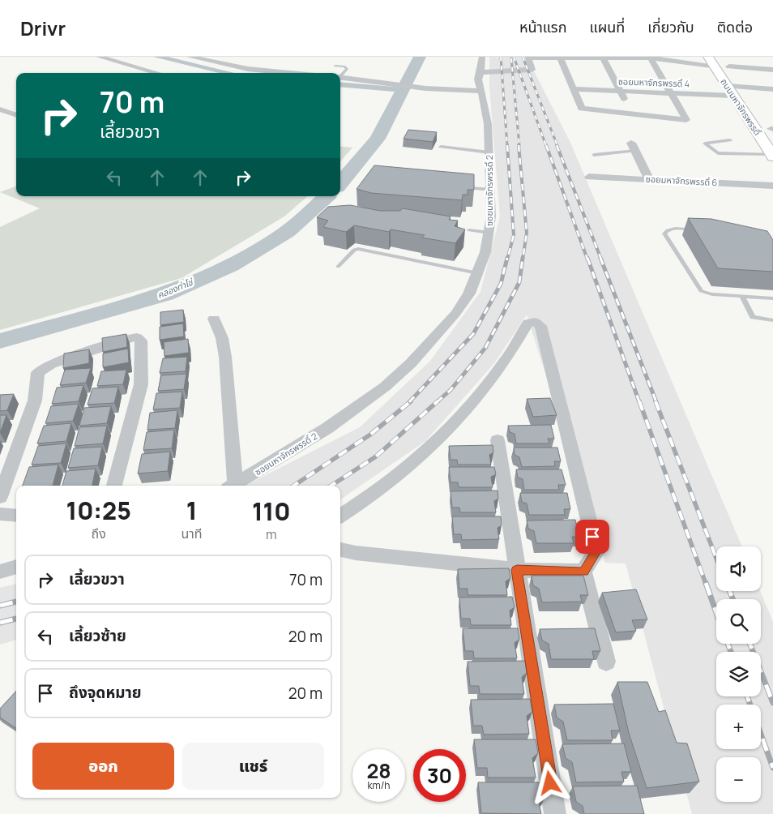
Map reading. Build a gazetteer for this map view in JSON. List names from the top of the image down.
{
  "streets": {
    "main road": ["ถนนมหาจักรพรรดิ์"],
    "street": ["ซอยมหาจักรพรรดิ์ 4", "ซอยมหาจักรพรรดิ์ 6", "ซอยมหาจักรพรรดิ์ 2"]
  },
  "crossings": [
    ["ซอยมหาจักรพรรดิ์ 4", "ถนนมหาจักรพรรดิ์"]
  ],
  "water": ["คลองท่าไข่"],
  "page": {
    "header": "Drivr",
    "nav": [
      "หน้าแรก",
      "แผนที่",
      "เกี่ยวกับ",
      "ติดต่อ"
    ],
    "turn": ["70 m", "เลี้ยวขวา"],
    "eta": [
      "10:25",
      "ถึง",
      "1",
      "นาที",
      "110",
      "m"
    ],
    "map_buttons": ["+", "−"],
    "list": [
      {
        "name": "เลี้ยวขวา",
        "value": "70 m"
      },
      {
        "name": "เลี้ยวซ้าย",
        "value": "20 m"
      },
      {
        "name": "ถึงจุดหมาย",
        "value": "20 m"
      }
    ],
    "buttons": ["ออก", "แชร์"],
    "speed": "28 km/h",
    "limit": "30"
  }
}
